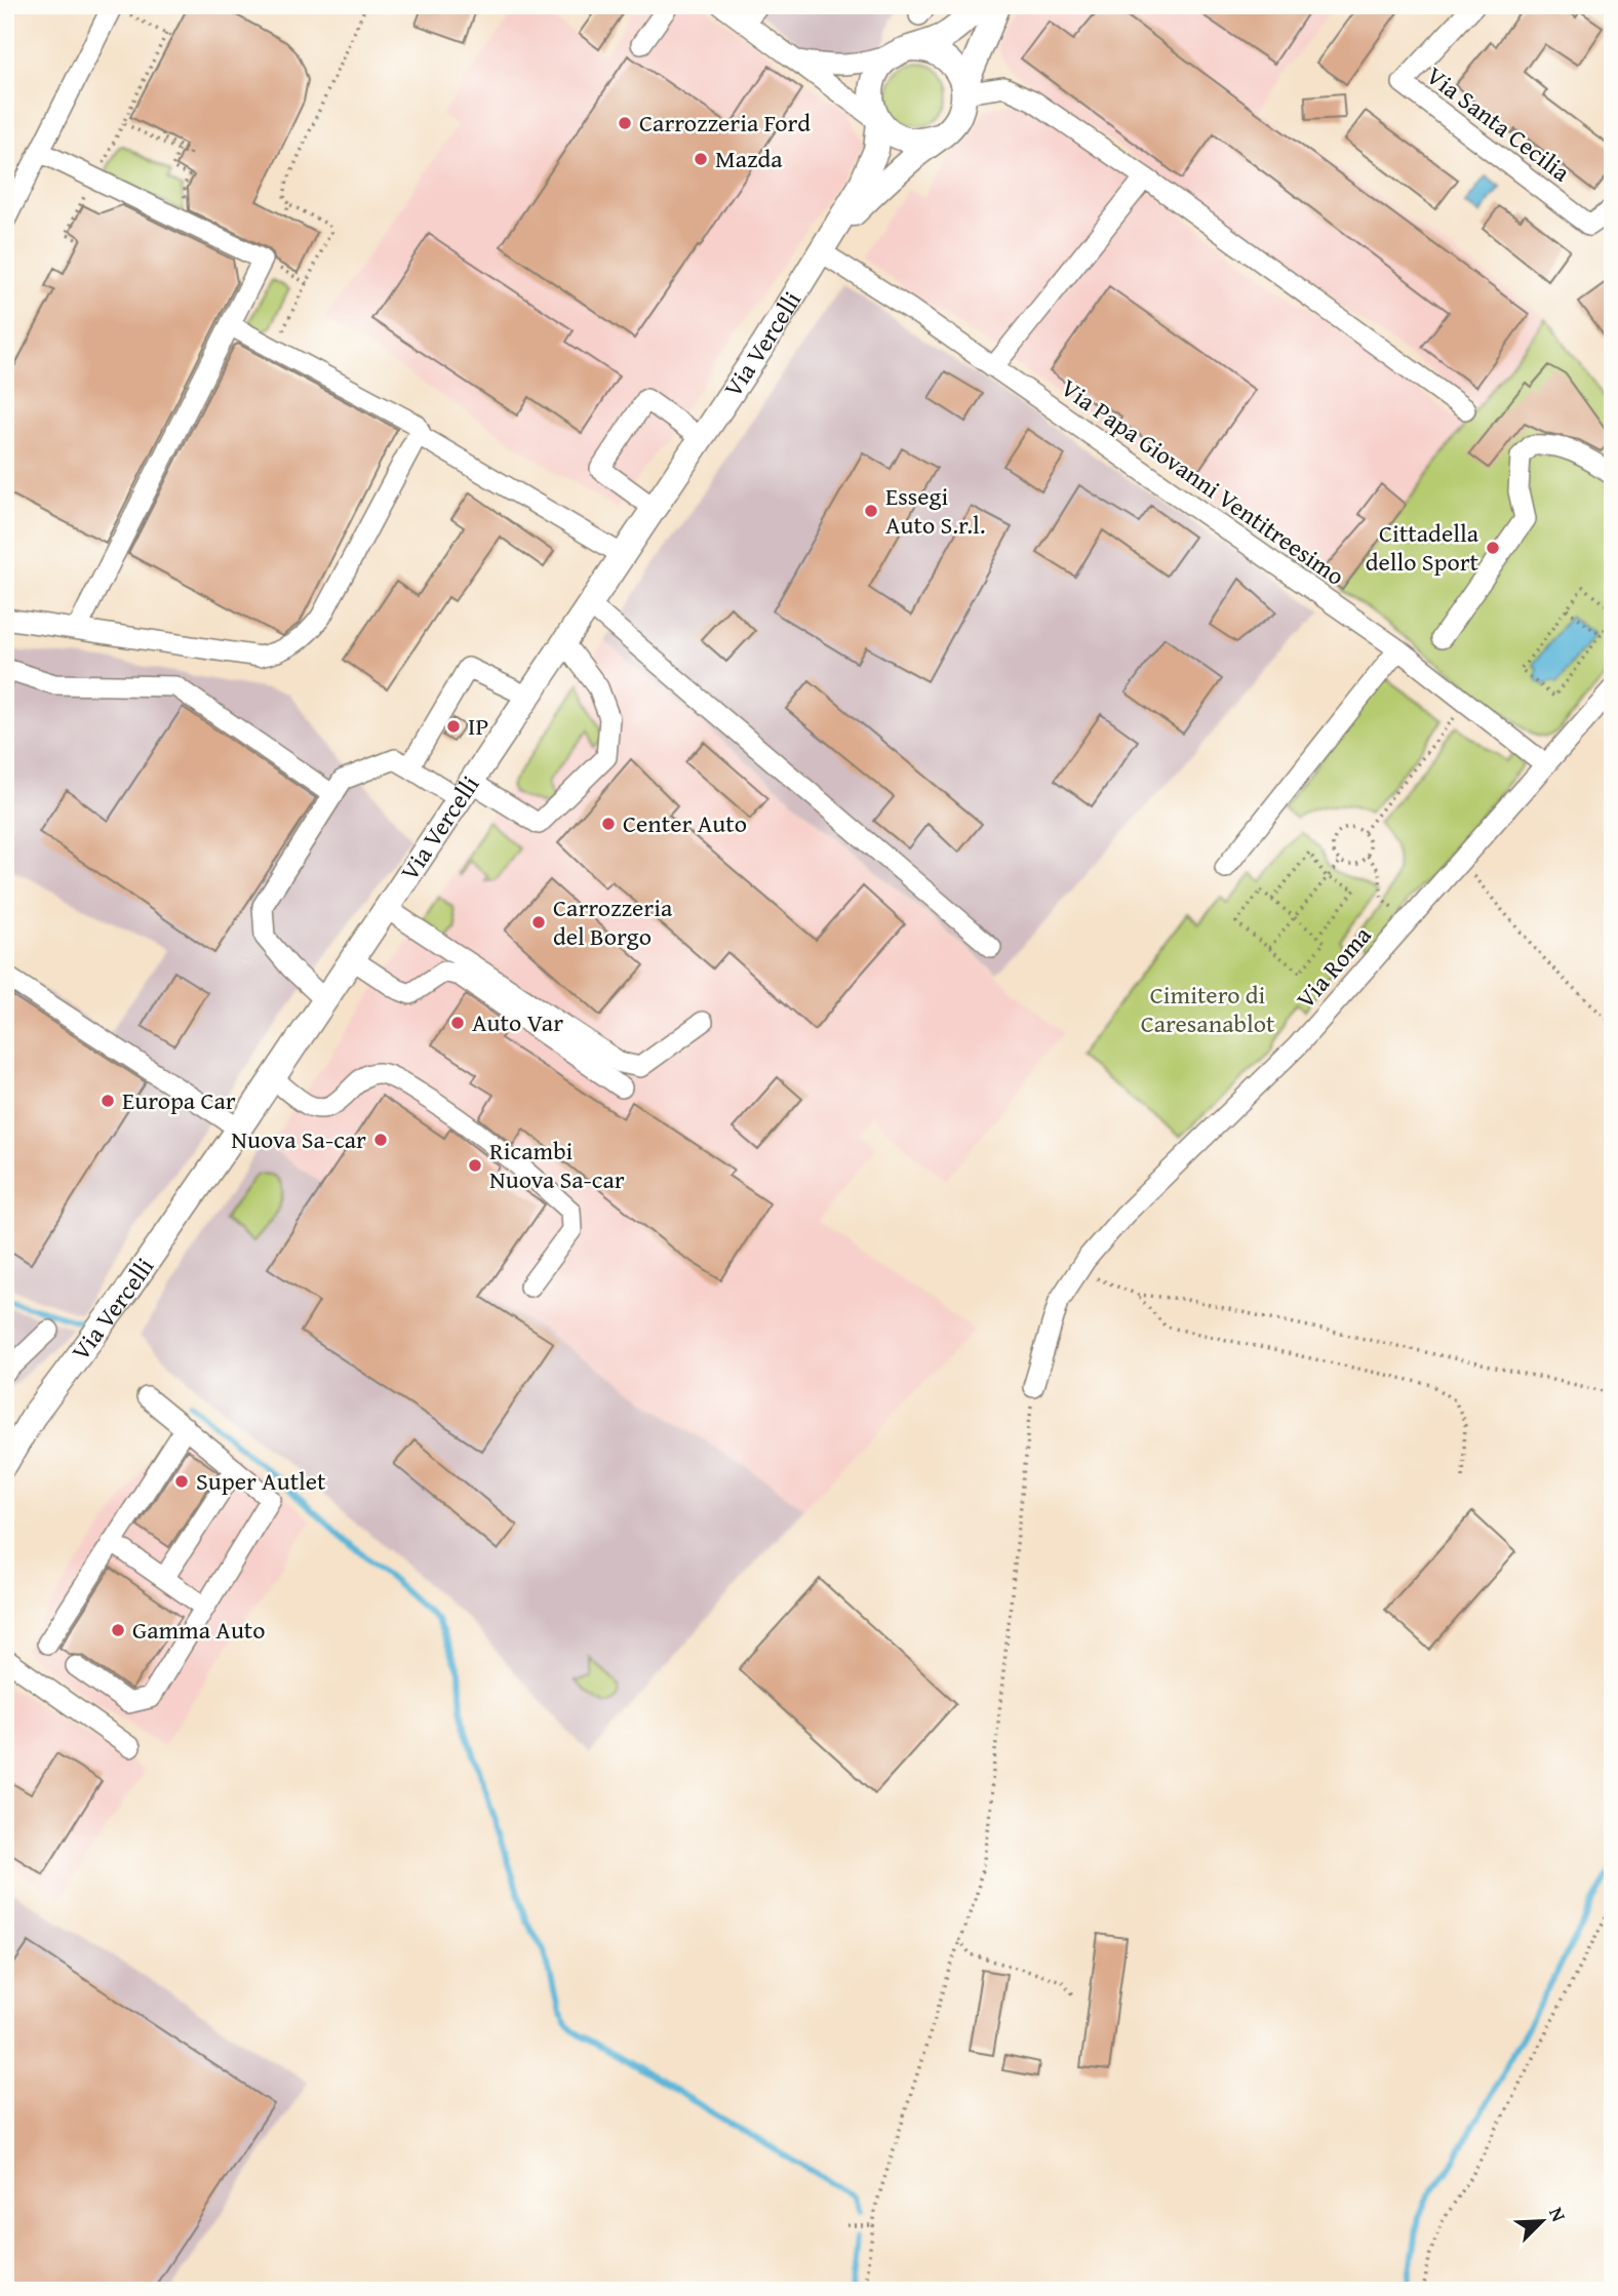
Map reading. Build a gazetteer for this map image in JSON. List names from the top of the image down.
{
  "streets": {
    "main road": ["Via Vercelli"],
    "street": ["Via Santa Cecilia", "Via Papa Giovanni Ventitreesimo", "Via Roma"]
  },
  "crossings": [
    ["Via Vercelli", "Via Papa Giovanni Ventitreesimo"],
    ["Via Papa Giovanni Ventitreesimo", "Via Roma"]
  ],
  "parks": ["Cimitero di Caresanablot"],
  "places": [
    "Carrozzeria Ford",
    "Mazda",
    "Essegi Auto S.r.l.",
    "Cittadella dello Sport",
    "IP",
    "Center Auto",
    "Carrozzeria del Borgo",
    "Auto Var",
    "Europa Car",
    "Nuova Sa-car",
    "Ricambi Nuova Sa-car",
    "Super Autlet",
    "Gamma Auto"
  ],
  "north": "top right"
}
